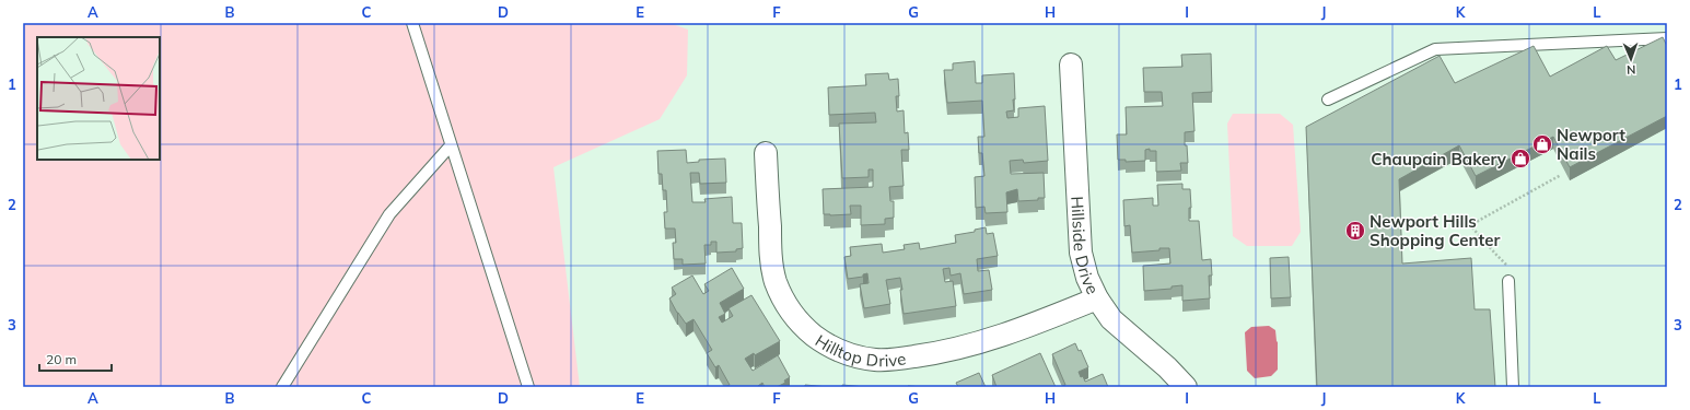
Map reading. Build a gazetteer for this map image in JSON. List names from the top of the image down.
{
  "streets": {
    "street": ["Hillside Drive", "Hilltop Drive"]
  },
  "crossings": [
    ["Hillside Drive", "Hilltop Drive"]
  ],
  "places": {
    "shop": ["Newport Nails", "Chaupain Bakery"],
    "building": ["Newport Hills Shopping Center"]
  },
  "scale_bar": "20 m",
  "north": "bottom",
  "grid": {
    "columns": [
      "A",
      "B",
      "C",
      "D",
      "E",
      "F",
      "G",
      "H",
      "I",
      "J",
      "K",
      "L"
    ],
    "rows": ["1", "2", "3"]
  }
}
